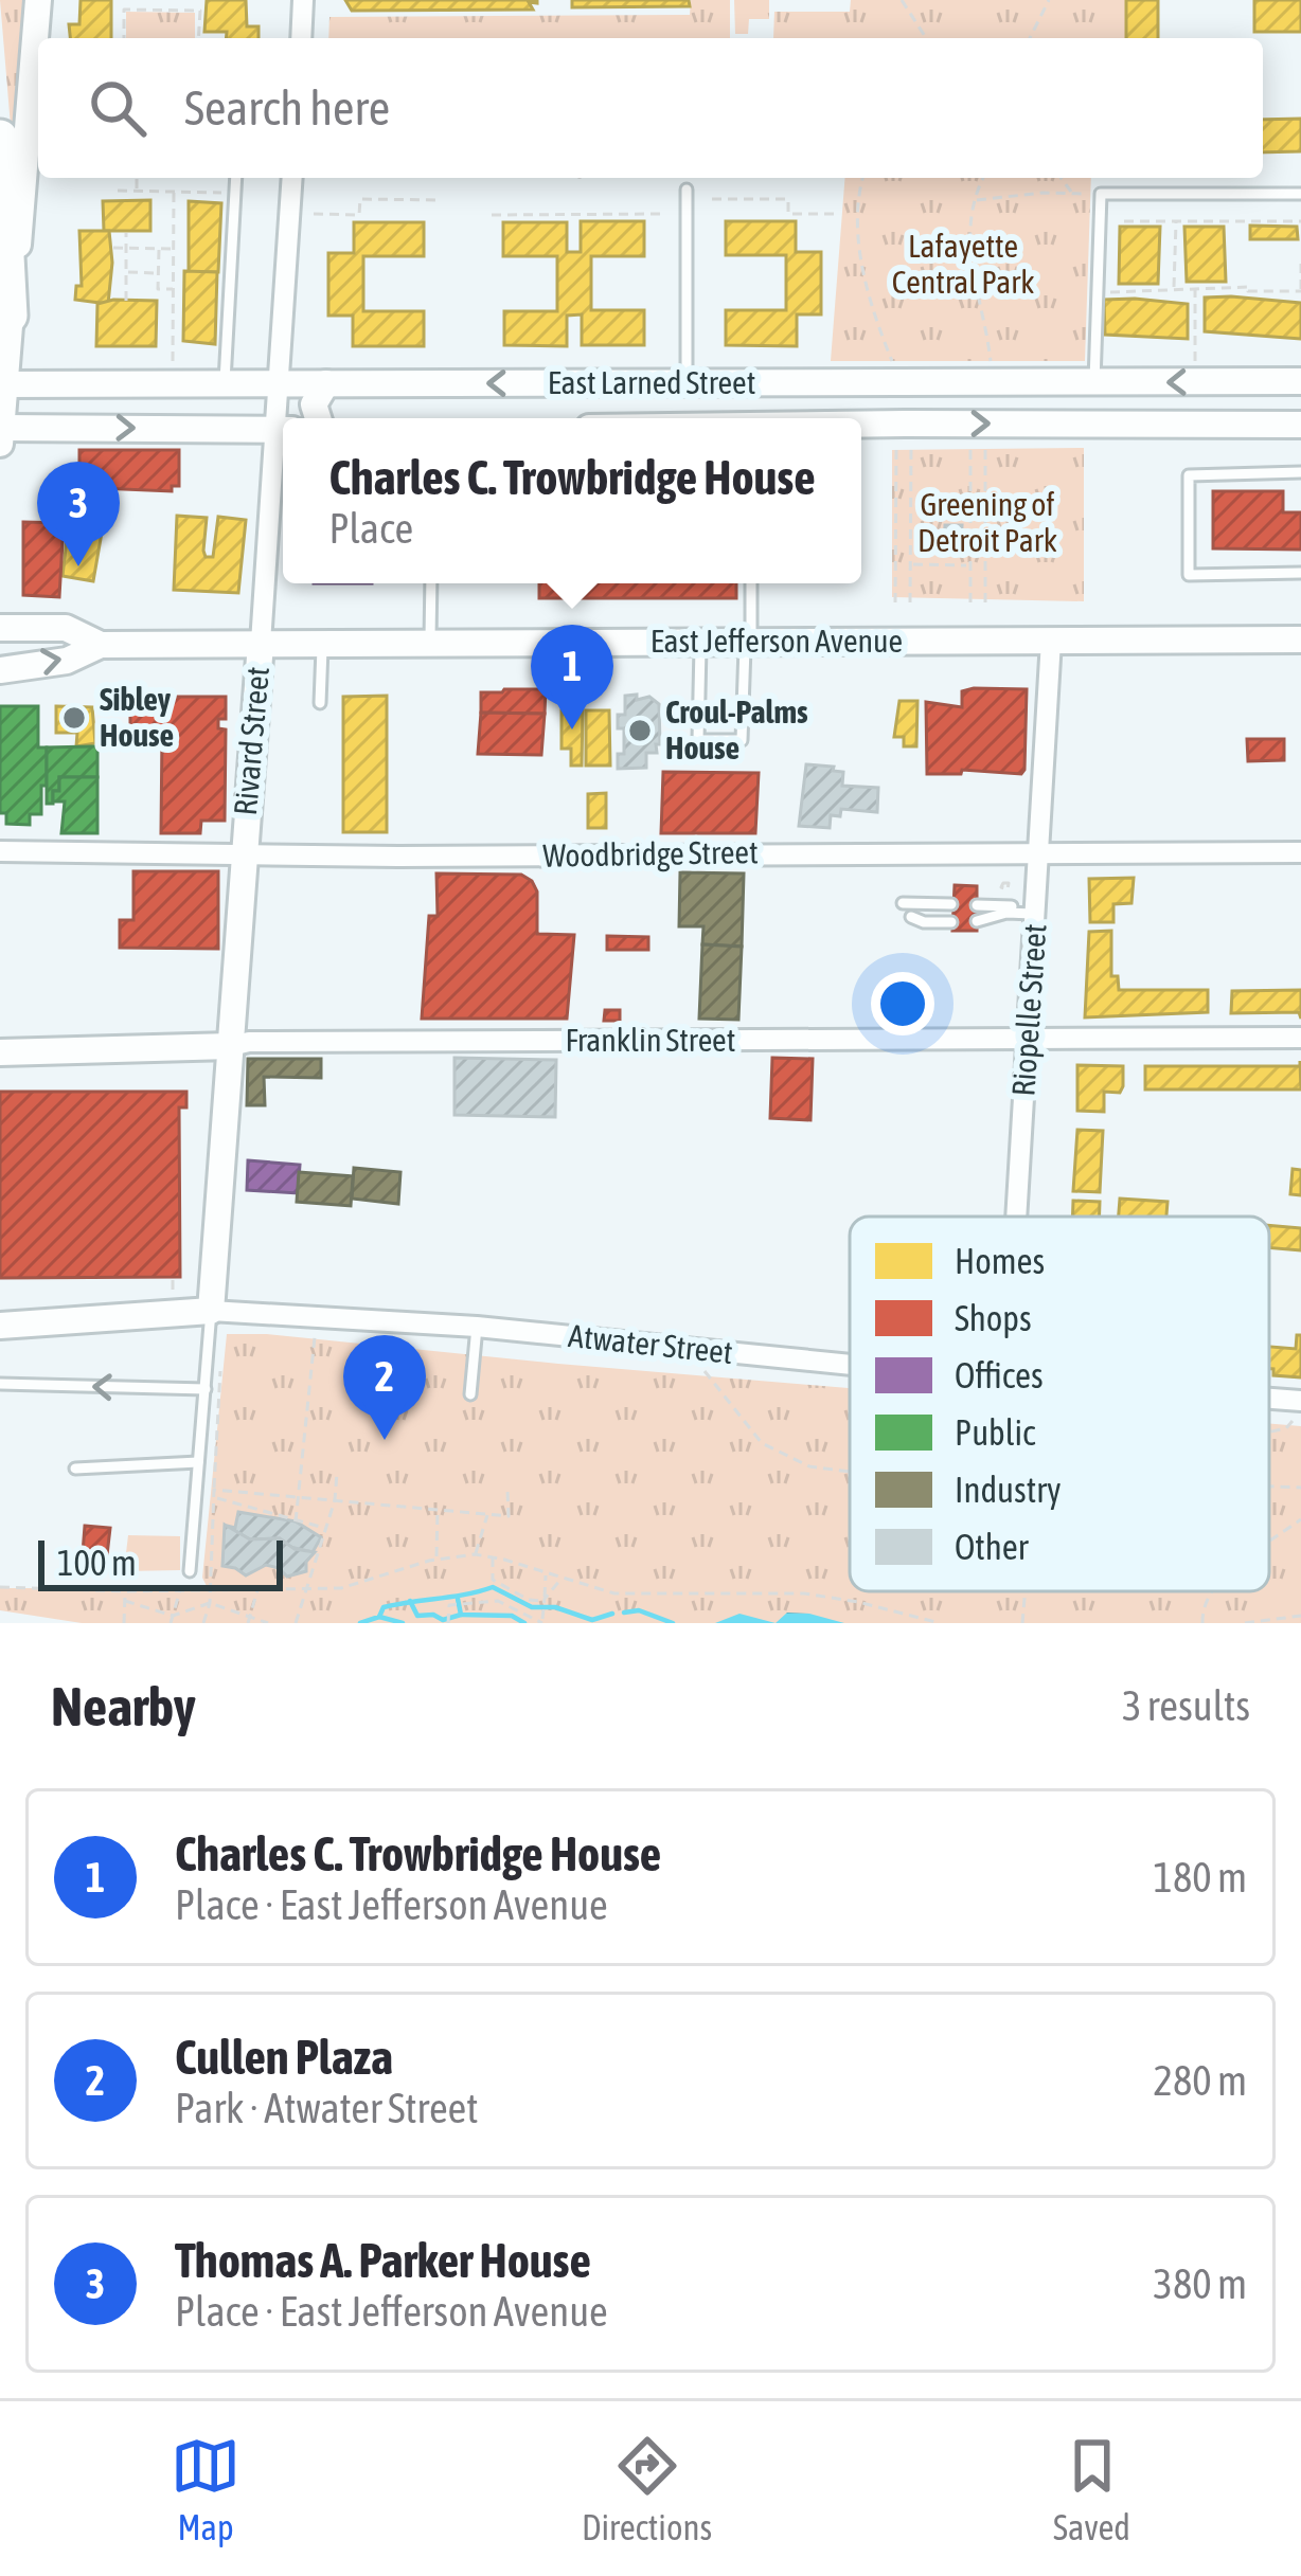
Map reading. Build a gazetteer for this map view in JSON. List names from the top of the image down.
{
  "streets": {
    "street": [
      "East Larned Street",
      "East Jefferson Avenue",
      "Rivard Street",
      "Woodbridge Street",
      "Riopelle Street",
      "Franklin Street",
      "Atwater Street"
    ]
  },
  "crossings": [
    ["East Larned Street", "Rivard Street"],
    ["East Jefferson Avenue", "Rivard Street"],
    ["East Jefferson Avenue", "Riopelle Street"],
    ["Rivard Street", "Woodbridge Street"],
    ["Rivard Street", "Franklin Street"],
    ["Rivard Street", "Atwater Street"],
    ["Woodbridge Street", "Riopelle Street"],
    ["Riopelle Street", "Franklin Street"]
  ],
  "parks": ["Lafayette Central Park", "Greening of Detroit Park"],
  "places": ["Sibley House", "Croul-Palms House"],
  "legend": [
    "Homes",
    "Shops",
    "Offices",
    "Public",
    "Industry",
    "Other"
  ],
  "scale_bar": "100 m",
  "page": {
    "search": "Search here",
    "popup": ["Charles C. Trowbridge House", "Place"],
    "pins": ["3", "1", "2"],
    "scale": "100 m",
    "heading": ["Nearby", "3 results"],
    "list": [
      {
        "mark": "1",
        "name": "Charles C. Trowbridge House",
        "note": "Place · East Jefferson Avenue",
        "value": "180 m"
      },
      {
        "mark": "2",
        "name": "Cullen Plaza",
        "note": "Park · Atwater Street",
        "value": "280 m"
      },
      {
        "mark": "3",
        "name": "Thomas A. Parker House",
        "note": "Place · East Jefferson Avenue",
        "value": "380 m"
      }
    ],
    "nav": ["Map", "Directions", "Saved"]
  }
}
